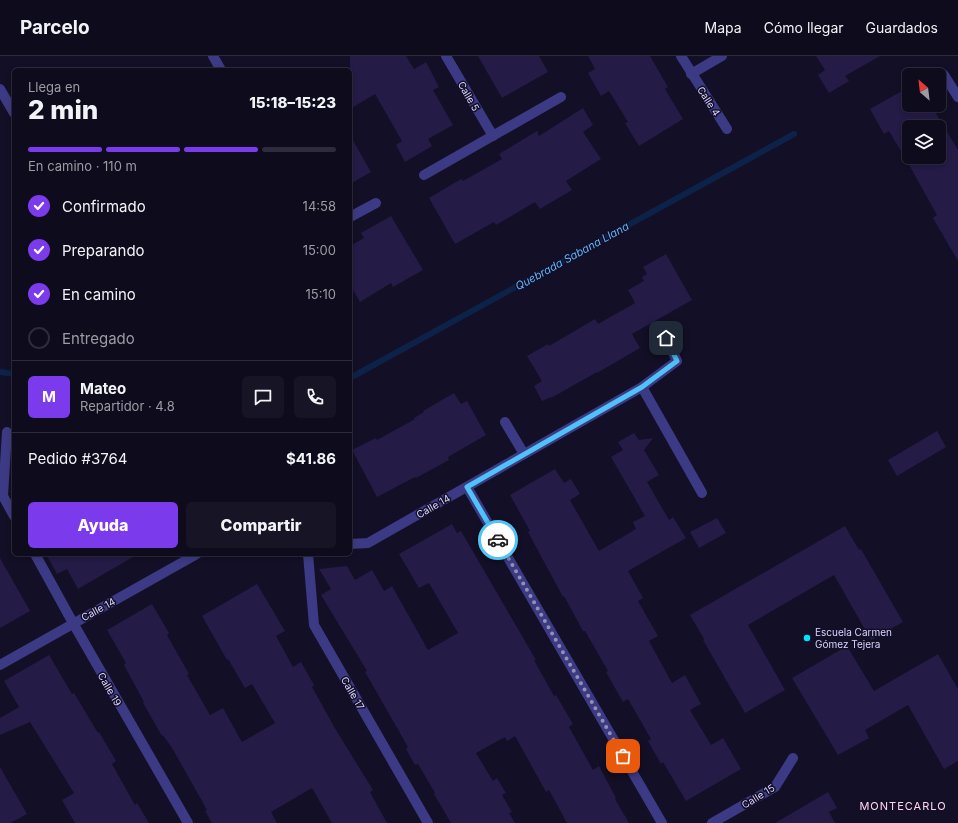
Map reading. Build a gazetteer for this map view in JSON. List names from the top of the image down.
{
  "streets": {
    "street": [
      "Calle 5",
      "Calle 4",
      "Calle 14",
      "Calle 19",
      "Calle 17",
      "Calle 15"
    ]
  },
  "crossings": [
    ["Calle 14", "Calle 19"]
  ],
  "districts": ["MONTECARLO"],
  "water": ["Quebrada Sabana Llana"],
  "places": ["Escuela Carmen Gómez Tejera"],
  "north": "top left",
  "page": {
    "header": "Parcelo",
    "nav": ["Mapa", "Cómo llegar", "Guardados"],
    "heading": ["2 min", "Llega en", "15:18–15:23"],
    "panel": [
      "Mateo",
      "Repartidor · 4.8",
      "Pedido #3764",
      "$41.86"
    ],
    "bar": "En camino · 110 m",
    "list": [
      ["Confirmado", "14:58"],
      ["Preparando", "15:00"],
      ["En camino", "15:10"],
      "Entregado"
    ],
    "round": "M",
    "buttons": ["Ayuda", "Compartir"]
  }
}
